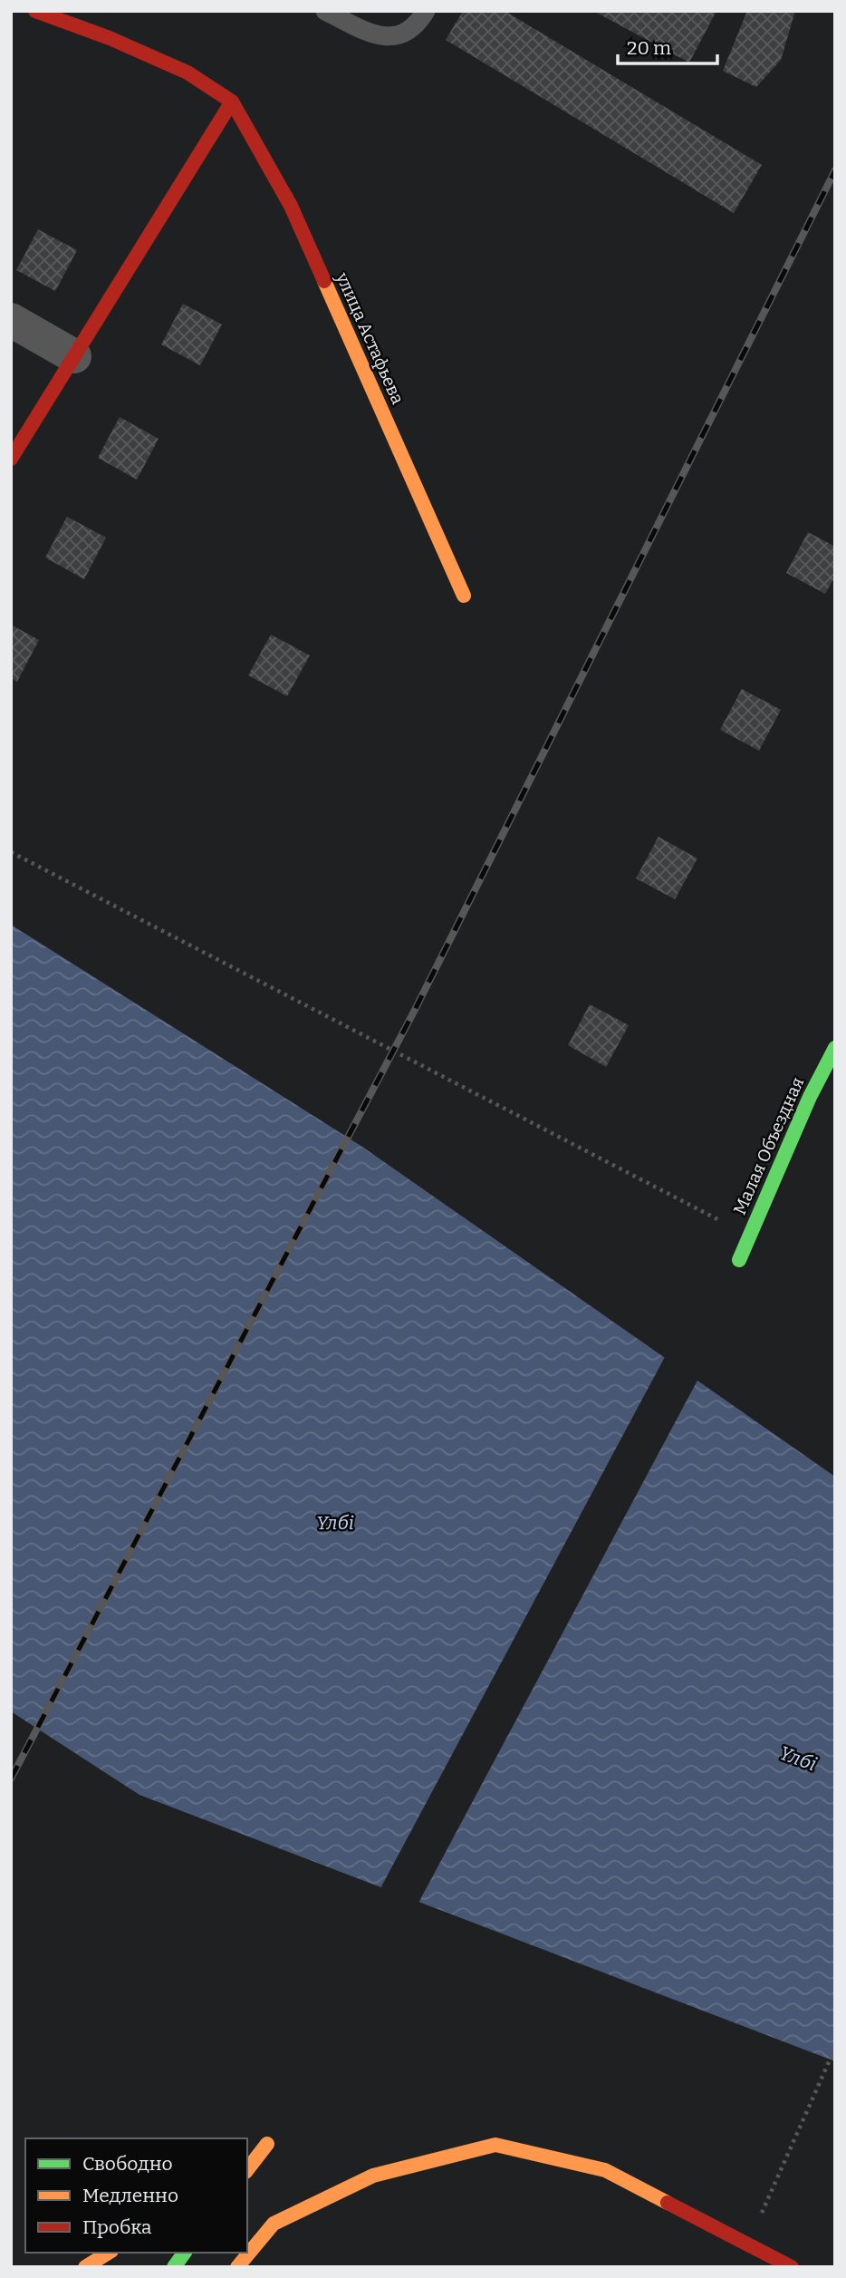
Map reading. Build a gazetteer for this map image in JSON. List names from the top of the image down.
{
  "streets": {
    "street": ["улица Астафьева", "Малая Объездная"]
  },
  "water": ["Үлбі"],
  "legend": ["Свободно", "Медленно", "Пробка"],
  "scale_bar": "20 m"
}
